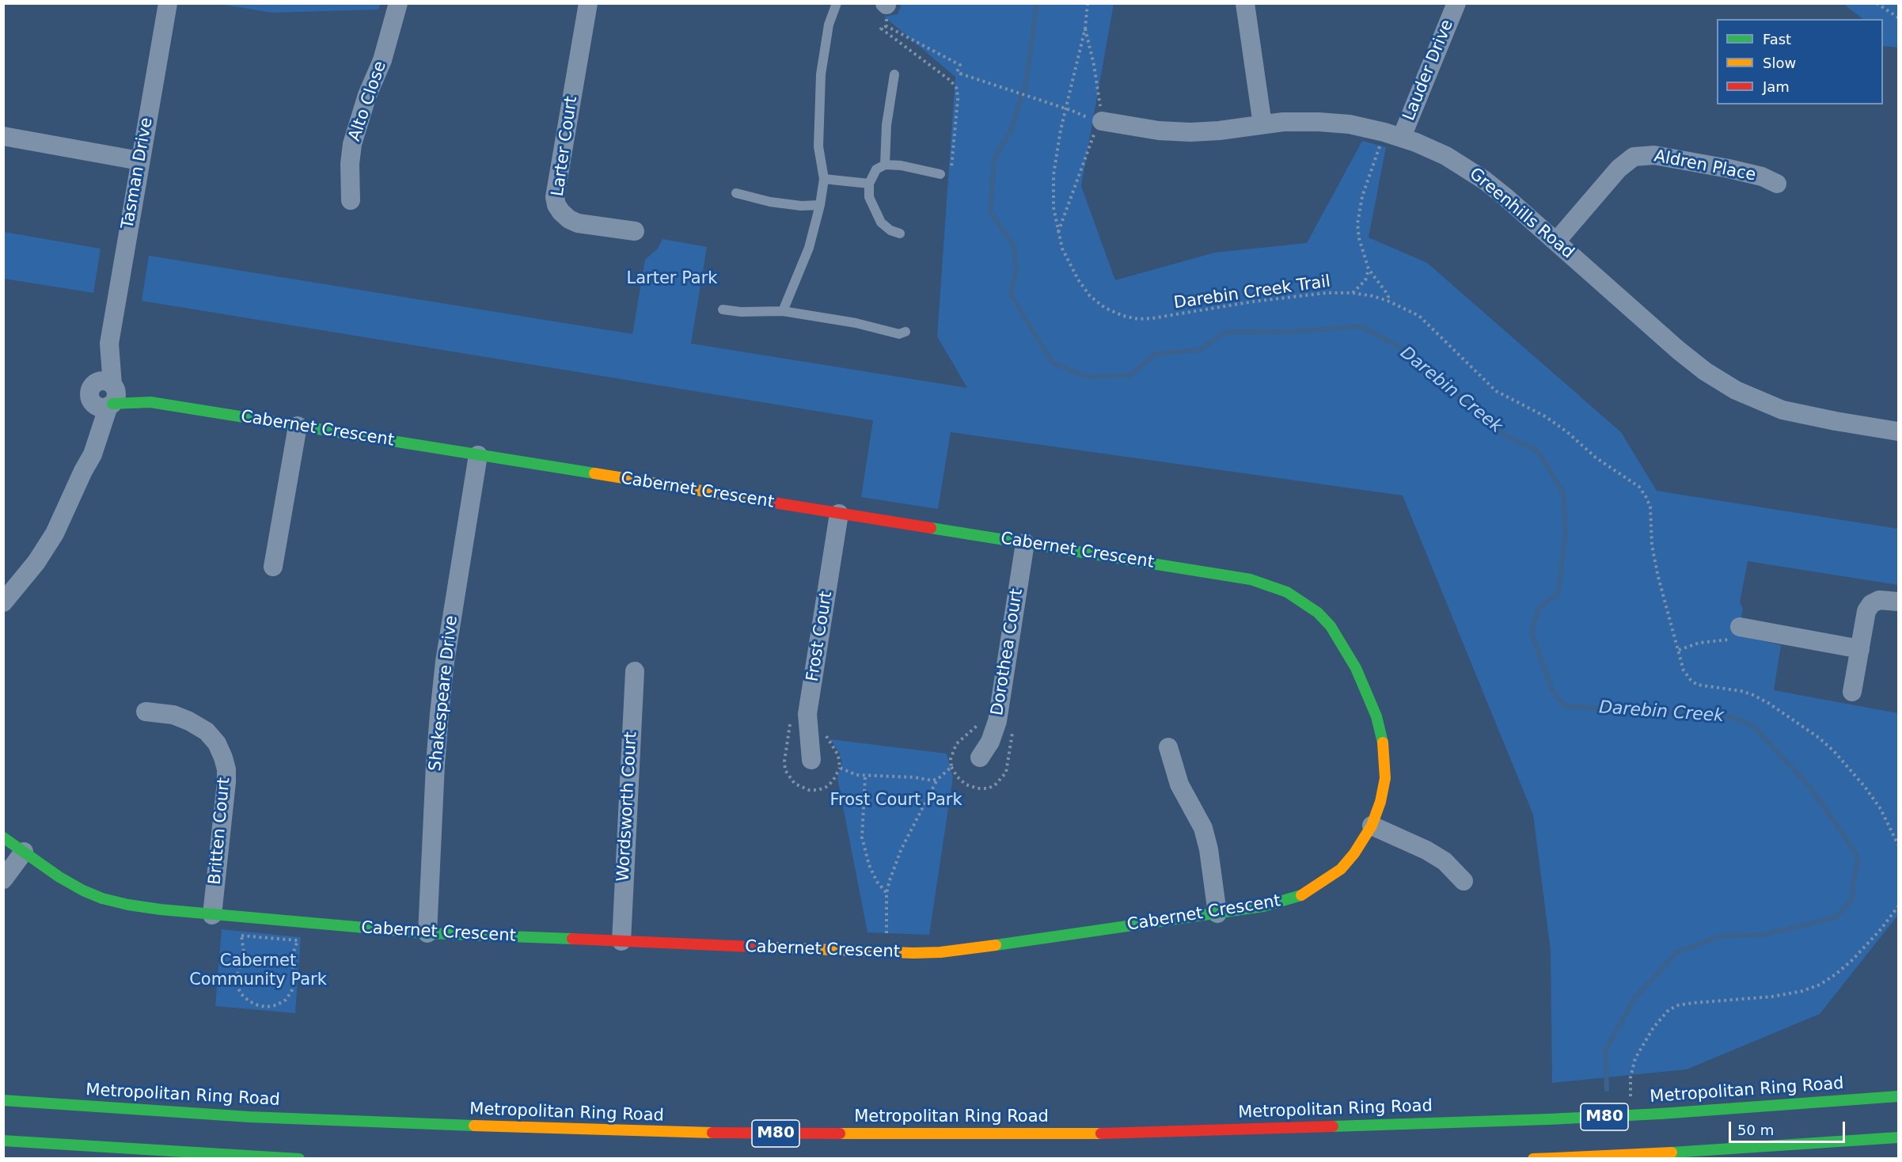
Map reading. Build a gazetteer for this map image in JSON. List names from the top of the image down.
{
  "streets": {
    "main road": ["Cabernet Crescent", "Metropolitan Ring Road", "M80"],
    "street": [
      "Lauder Drive",
      "Alto Close",
      "Larter Court",
      "Aldren Place",
      "Tasman Drive",
      "Greenhills Road",
      "Frost Court",
      "Dorothea Court",
      "Shakespeare Drive",
      "Wordsworth Court",
      "Britten Court"
    ],
    "path": ["Darebin Creek Trail"]
  },
  "crossings": [
    ["Lauder Drive", "Greenhills Road"],
    ["Aldren Place", "Greenhills Road"],
    ["Tasman Drive", "Cabernet Crescent"],
    ["Cabernet Crescent", "Frost Court"],
    ["Cabernet Crescent", "Dorothea Court"],
    ["Cabernet Crescent", "Shakespeare Drive"],
    ["Cabernet Crescent", "Wordsworth Court"],
    ["Cabernet Crescent", "Britten Court"]
  ],
  "water": ["Darebin Creek"],
  "parks": ["Larter Park", "Frost Court Park", "Cabernet Community Park"],
  "legend": ["Fast", "Slow", "Jam"],
  "scale_bar": "50 m"
}
